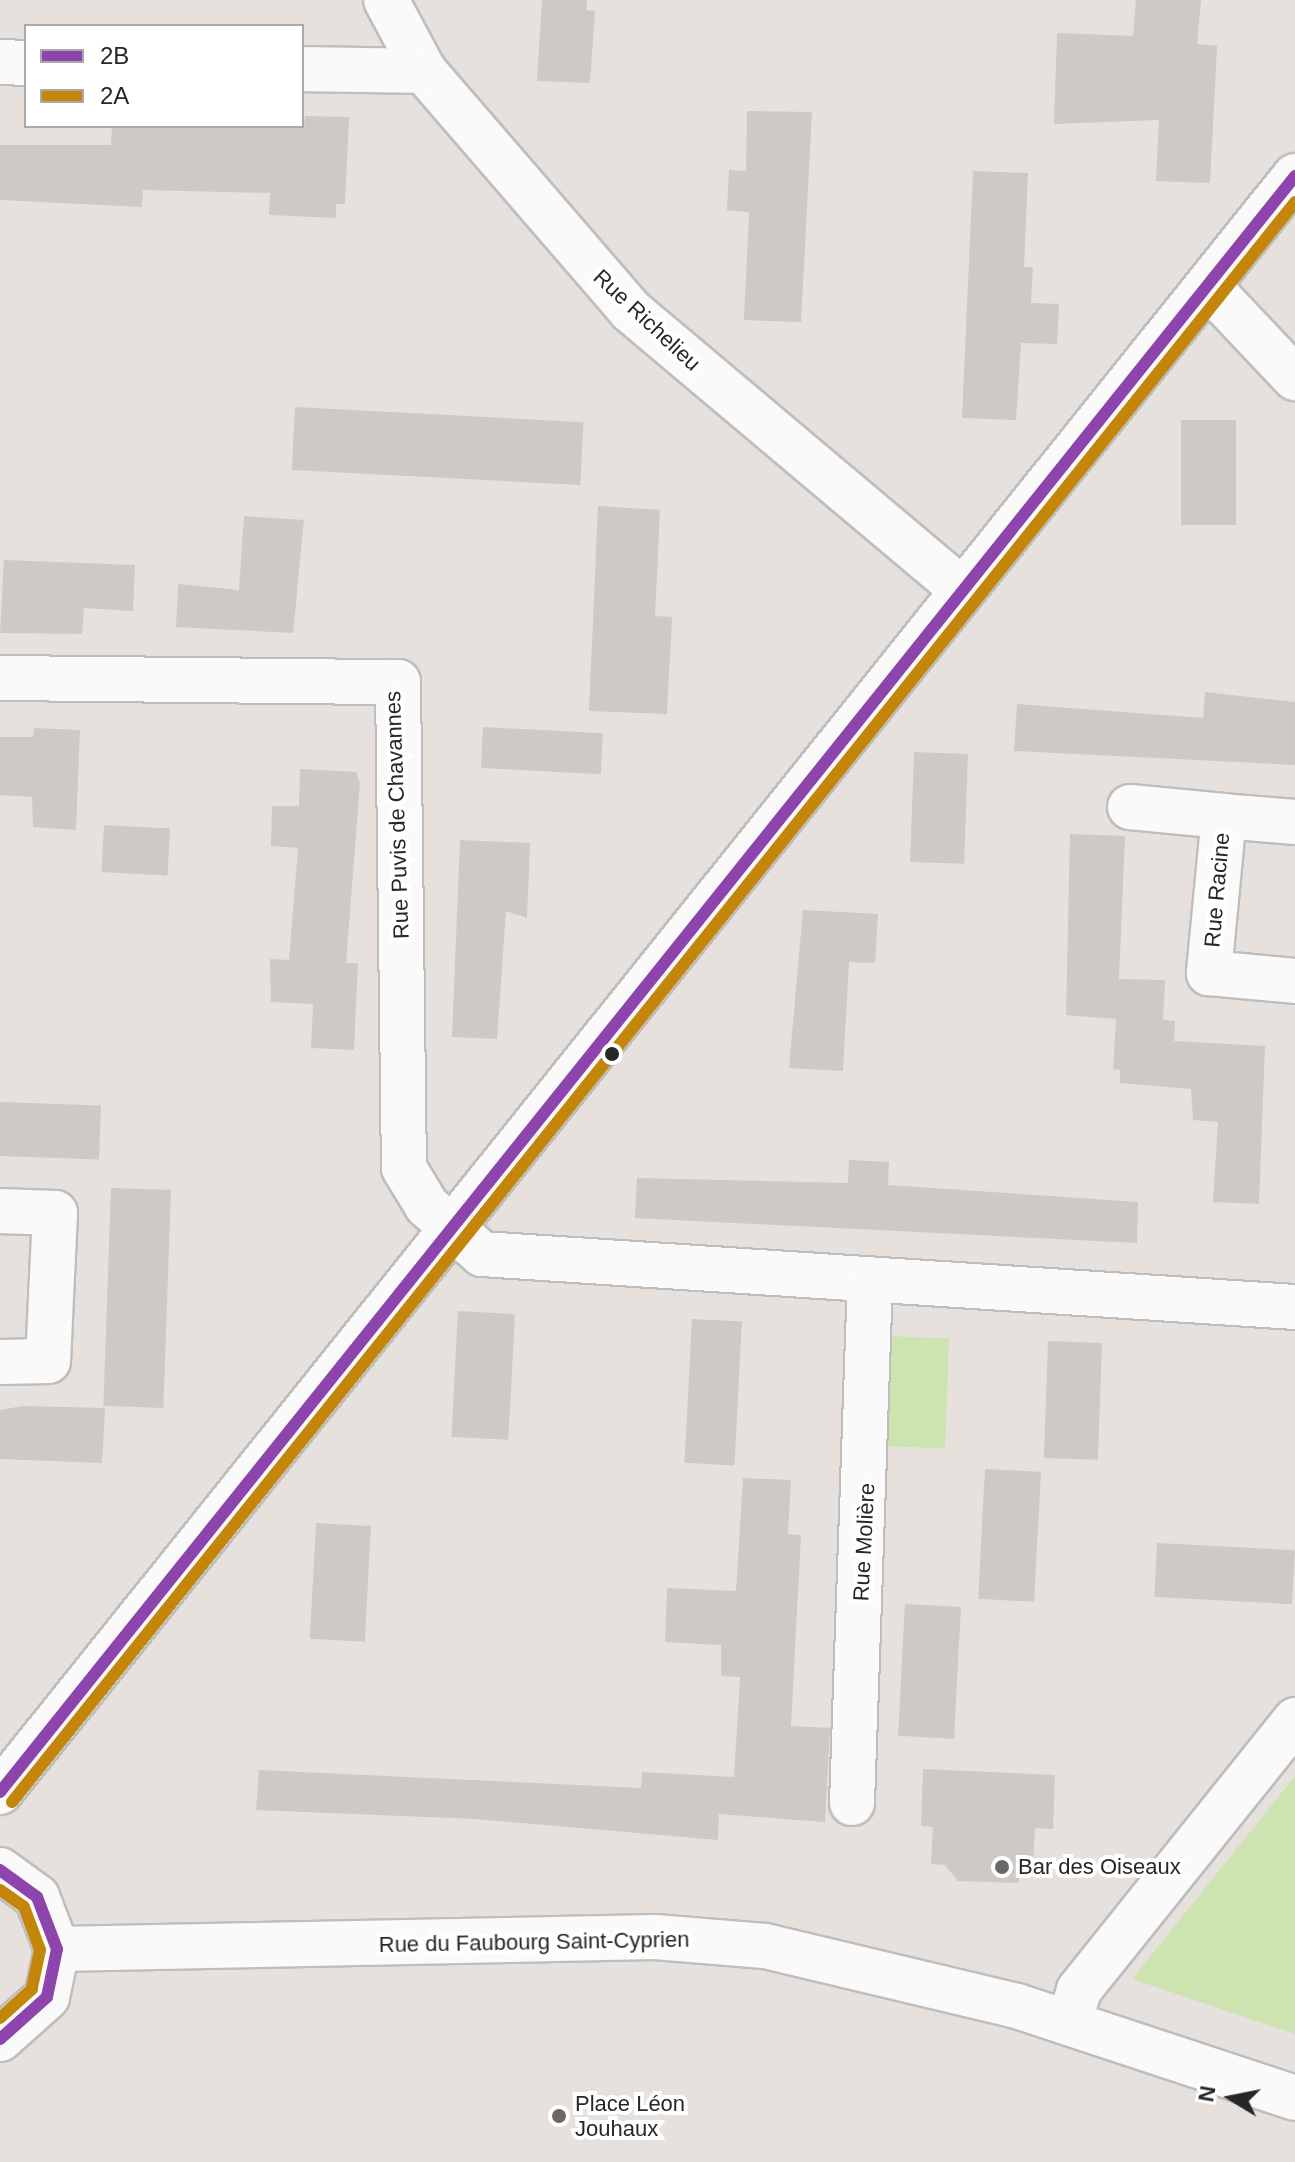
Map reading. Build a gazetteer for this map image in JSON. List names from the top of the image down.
{
  "streets": {
    "street": [
      "Rue Richelieu",
      "Rue Puvis de Chavannes",
      "Rue Racine",
      "Rue Molière",
      "Rue du Faubourg Saint-Cyprien"
    ]
  },
  "places": ["Bar des Oiseaux", "Place Léon Jouhaux"],
  "lines": ["transit line 2B", "transit line 2A"],
  "legend": ["2B", "2A"],
  "north": "left"
}
